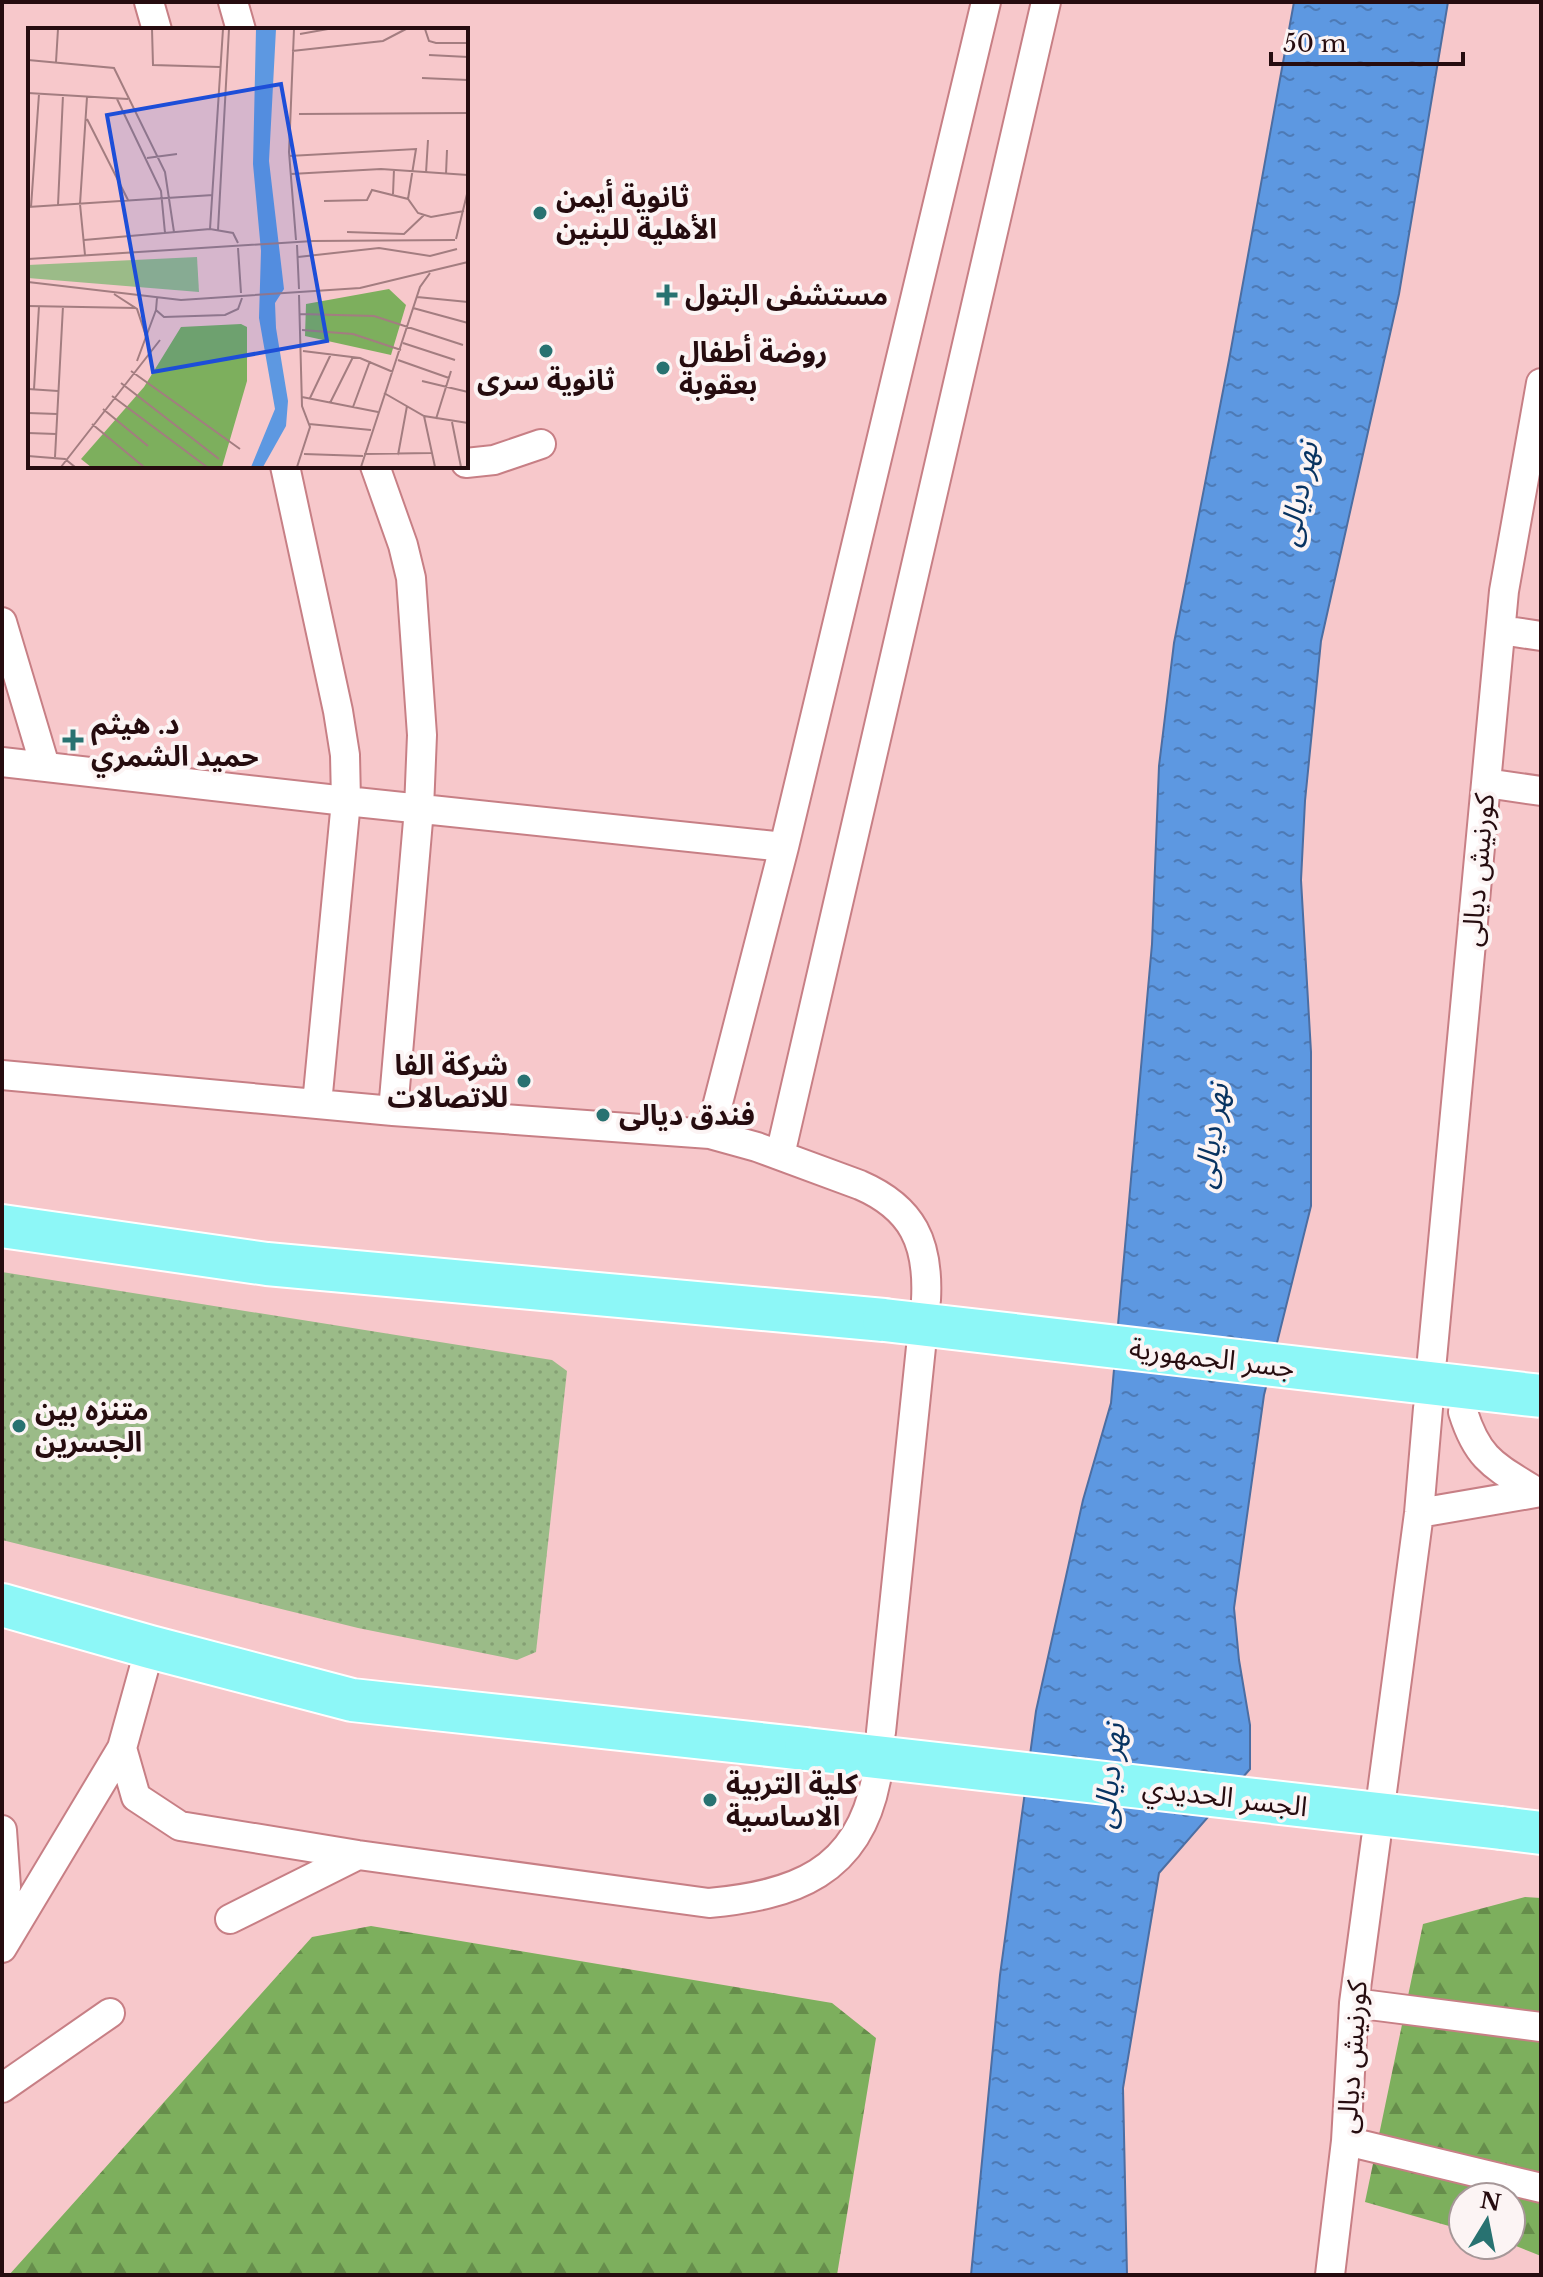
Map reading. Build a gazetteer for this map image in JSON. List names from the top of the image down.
{
  "streets": {
    "main road": ["جسر الجمهورية", "الجسر الحديدي"],
    "street": ["كورنيش ديالى"]
  },
  "water": ["نهر ديالى"],
  "places": {
    "other": [
      "ثانوية أيمن الأهلية للبنين",
      "ثانوية سرى",
      "روضة أطفال بعقوبة",
      "شركة الفا للاتصالات",
      "فندق ديالى",
      "متنزه بين الجسرين",
      "كلية التربية الاساسية"
    ],
    "health": ["مستشفى البتول", "د. هيثم حميد الشمري"]
  },
  "scale_bar": "50 m",
  "north": "top"
}
